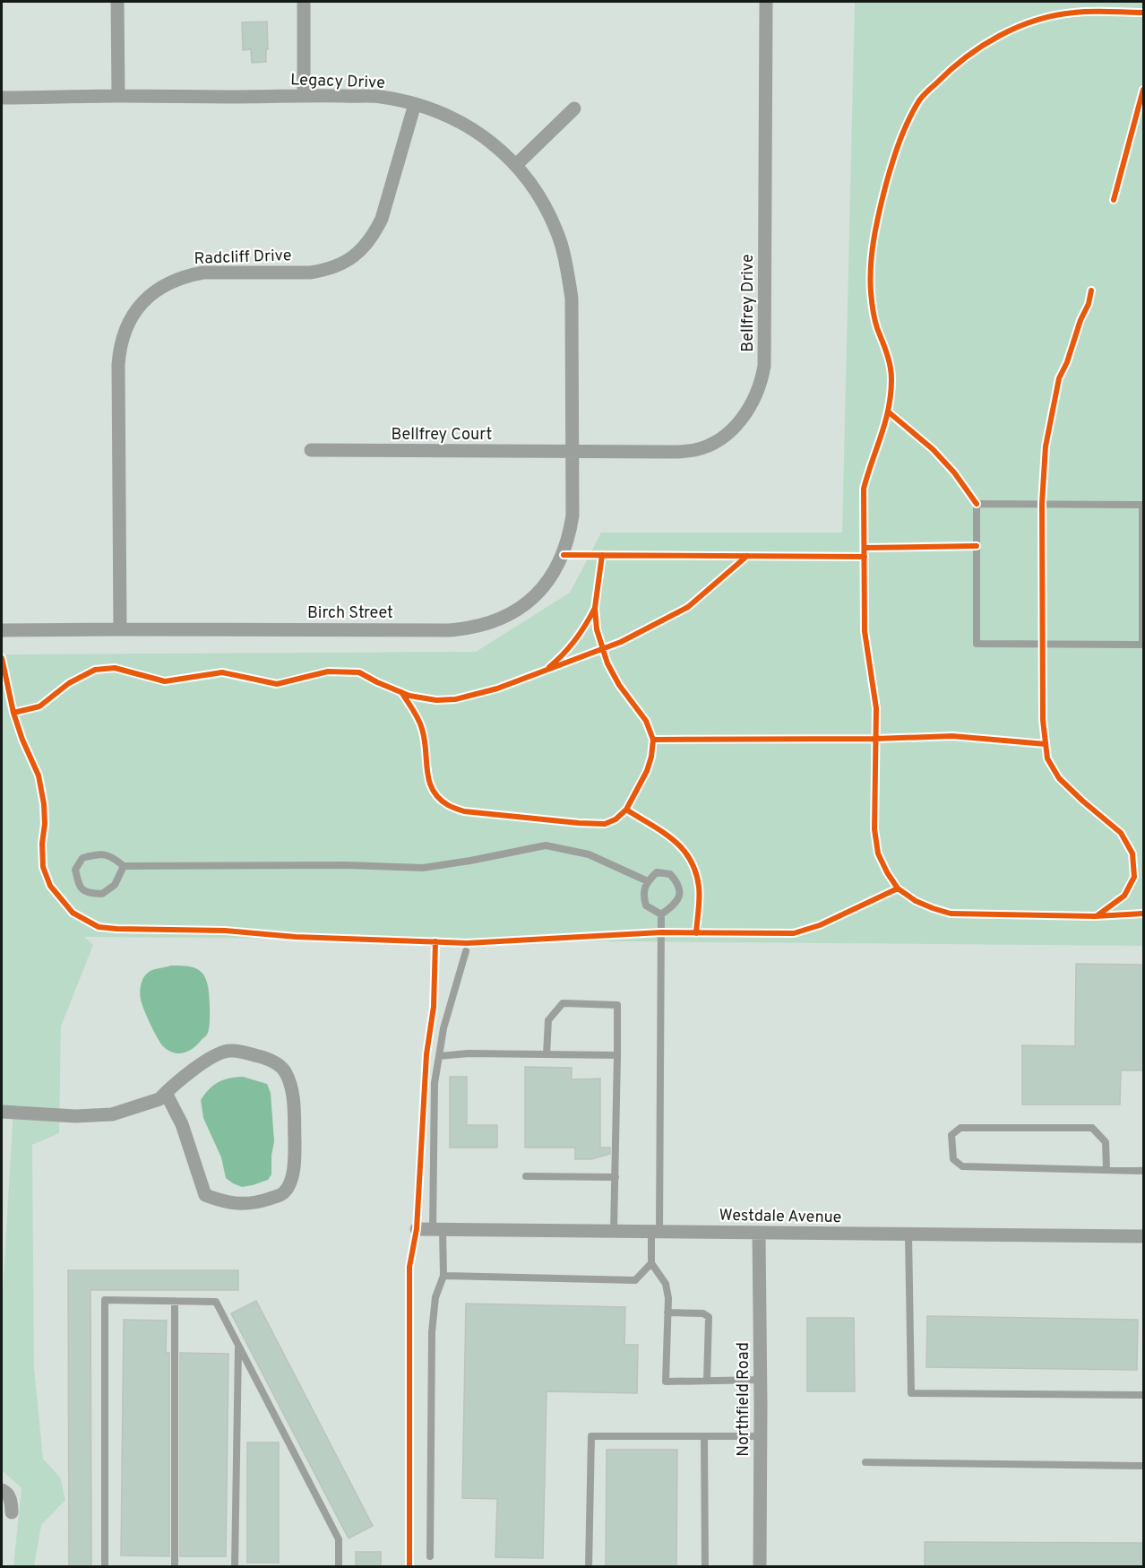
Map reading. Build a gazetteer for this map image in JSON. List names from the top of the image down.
{
  "streets": {
    "street": [
      "Legacy Drive",
      "Radcliff Drive",
      "Bellfrey Drive",
      "Bellfrey Court",
      "Birch Street",
      "Westdale Avenue",
      "Northfield Road"
    ]
  },
  "crossings": [
    ["Legacy Drive", "Radcliff Drive"],
    ["Legacy Drive", "Bellfrey Drive"],
    ["Legacy Drive", "Bellfrey Court"],
    ["Legacy Drive", "Birch Street"],
    ["Radcliff Drive", "Birch Street"],
    ["Bellfrey Drive", "Bellfrey Court"],
    ["Bellfrey Drive", "Birch Street"],
    ["Bellfrey Court", "Birch Street"],
    ["Westdale Avenue", "Northfield Road"]
  ]
}
